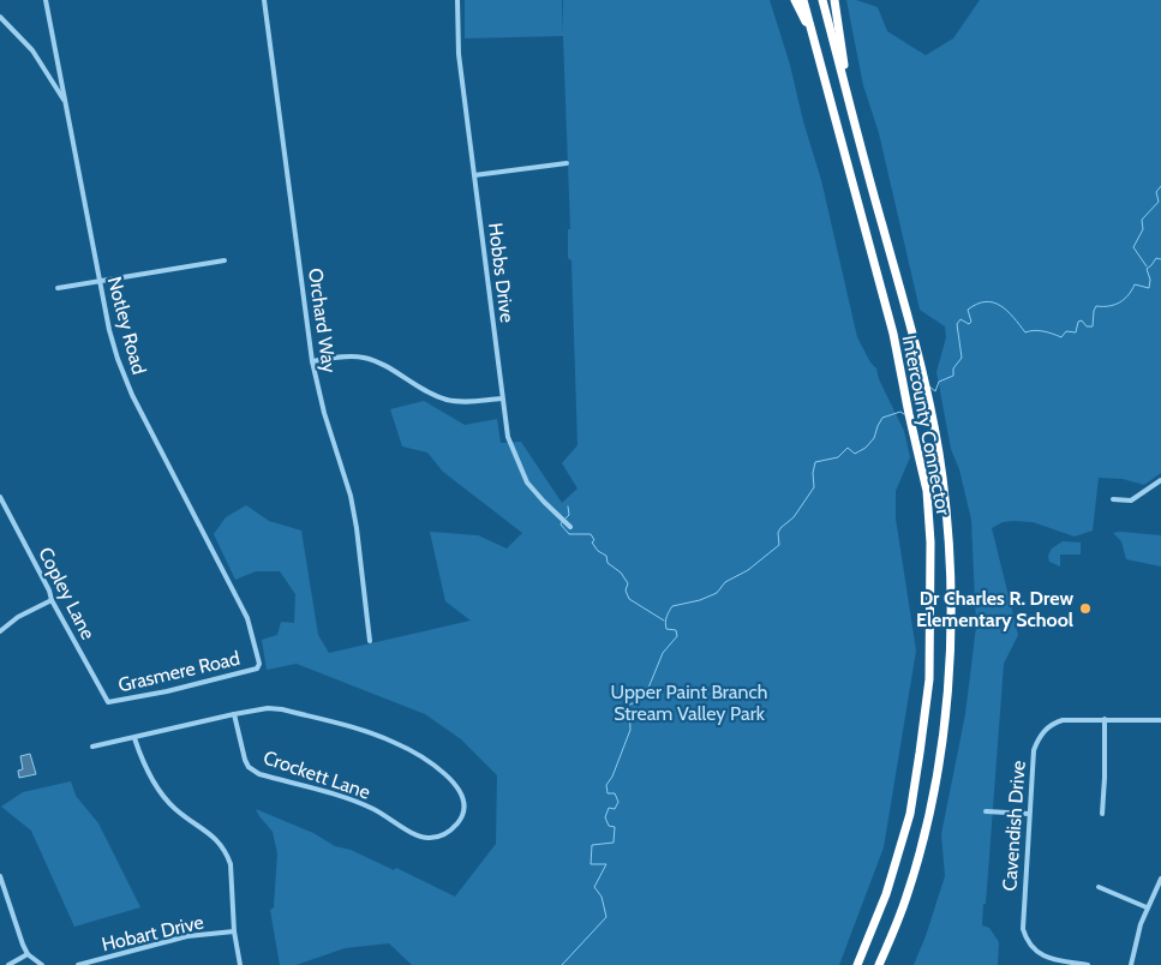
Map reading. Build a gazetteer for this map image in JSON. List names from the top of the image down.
{
  "streets": {
    "highway": ["Intercounty Connector"],
    "street": [
      "Hobbs Drive",
      "Orchard Way",
      "Notley Road",
      "Copley Lane",
      "Grasmere Road",
      "Crockett Lane",
      "Cavendish Drive",
      "Hobart Drive"
    ]
  },
  "crossings": [
    ["Notley Road", "Grasmere Road"],
    ["Copley Lane", "Grasmere Road"]
  ],
  "parks": ["Upper Paint Branch Stream Valley Park"],
  "places": ["Dr Charles R. Drew Elementary School"]
}
